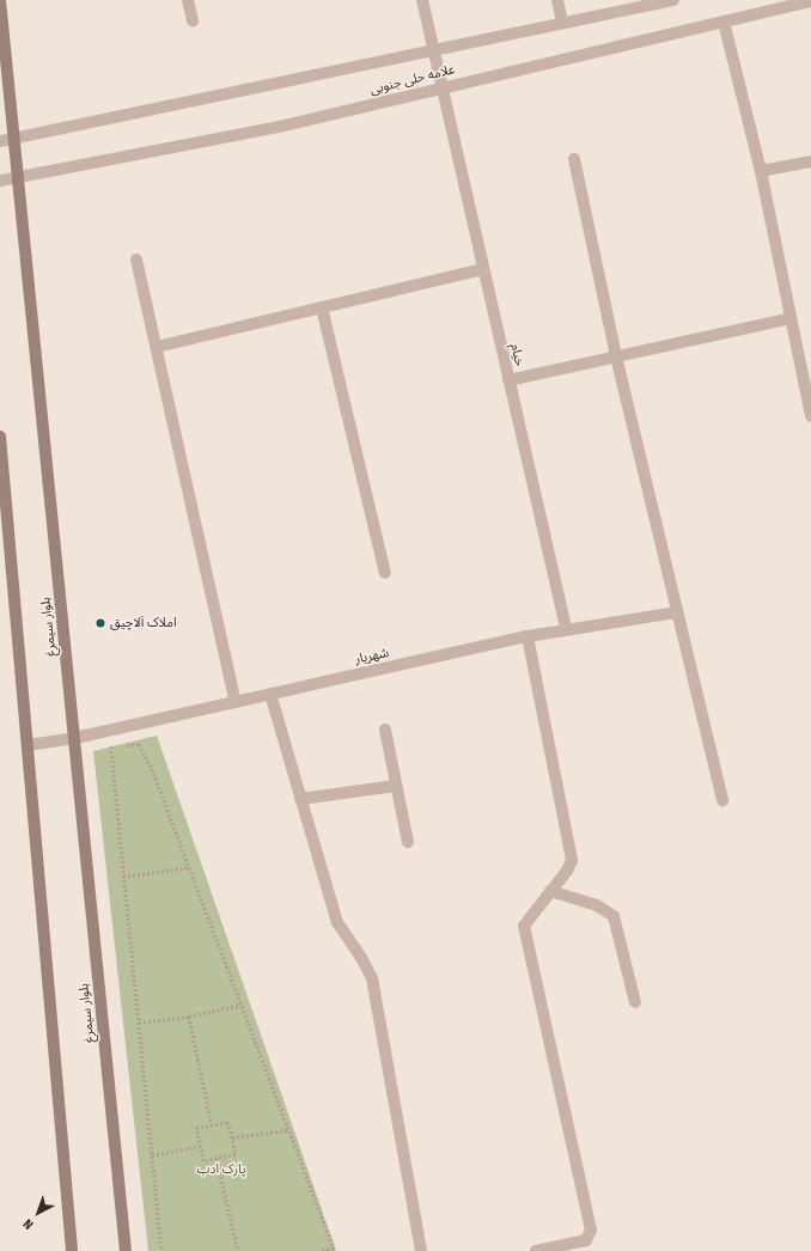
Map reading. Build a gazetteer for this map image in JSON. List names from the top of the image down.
{
  "streets": {
    "main road": ["بلوار سیمرغ"],
    "street": ["علامه حلی جنوبی", "خیام", "شهریار"]
  },
  "crossings": [
    ["علامه حلی جنوبی", "خیام"],
    ["علامه حلی جنوبی", "بلوار سیمرغ"],
    ["خیام", "شهریار"],
    ["بلوار سیمرغ", "شهریار"]
  ],
  "parks": ["پارک ادب"],
  "places": ["املاک آلاچیق"],
  "north": "bottom left"
}
